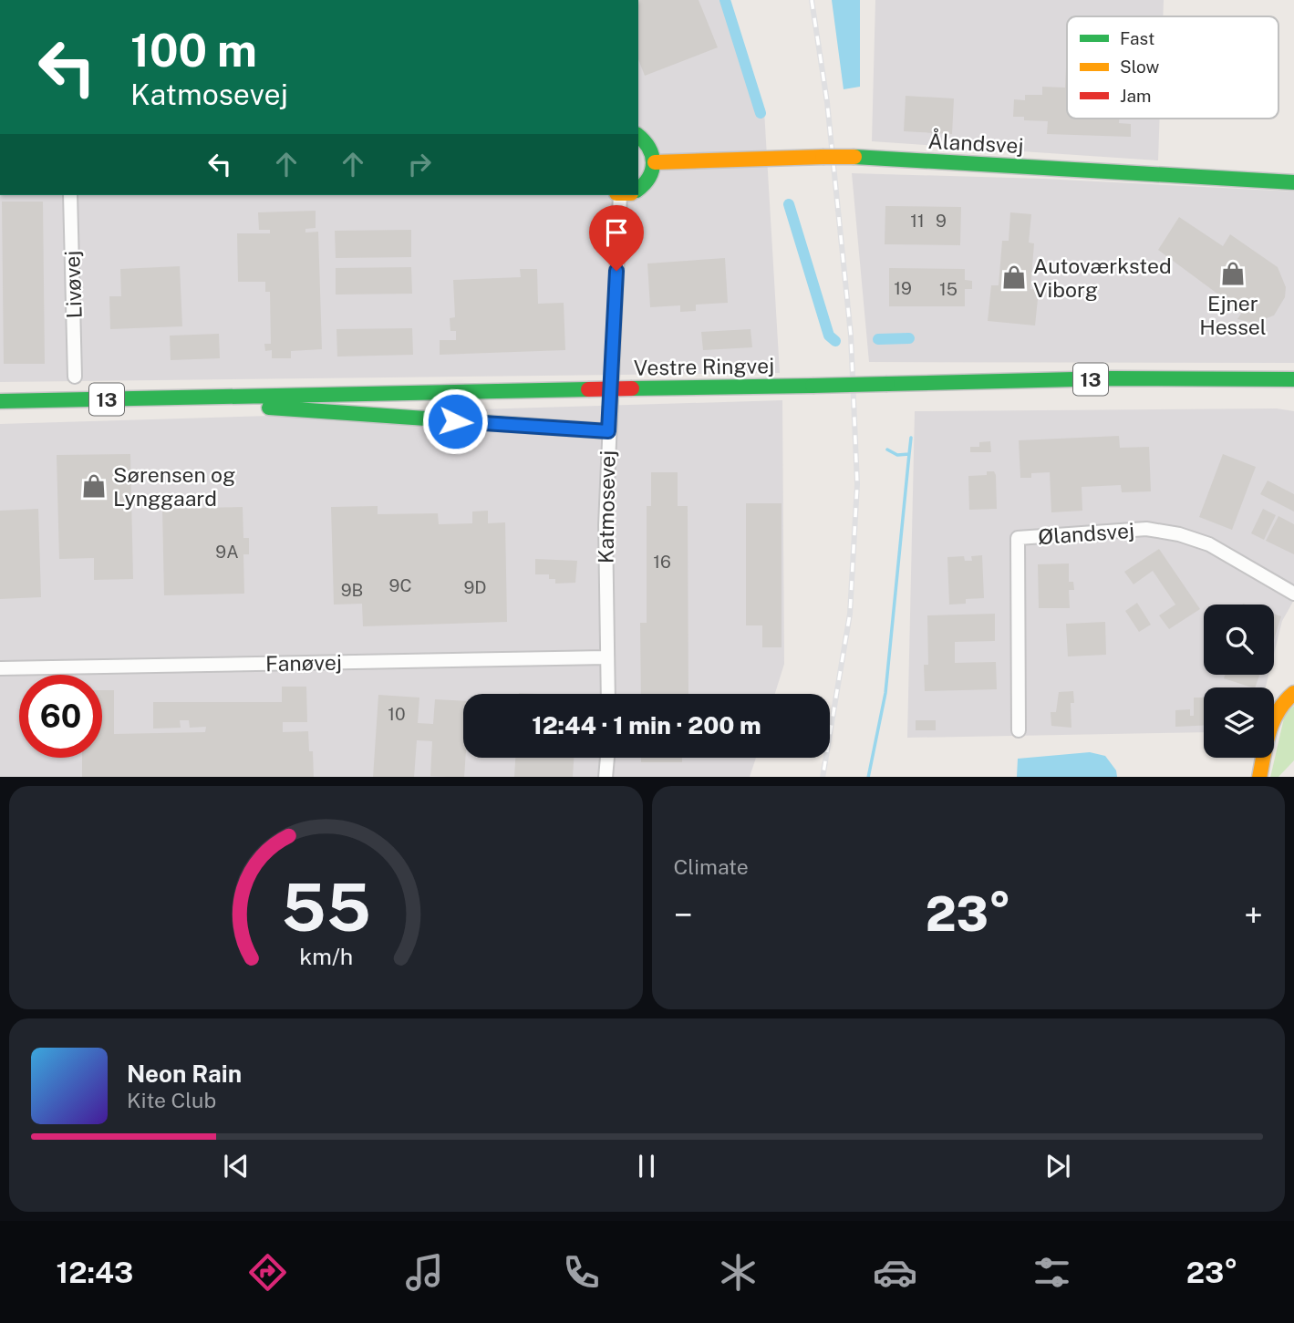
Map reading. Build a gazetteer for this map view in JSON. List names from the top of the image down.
{
  "streets": {
    "main road": ["Ålandsvej", "Vestre Ringvej", "13"],
    "street": [
      "Livøvej",
      "Katmosevej",
      "Ølandsvej",
      "Fanøvej"
    ]
  },
  "crossings": [
    ["Katmosevej", "Fanøvej"]
  ],
  "places": {
    "shop": ["Ejner Hessel", "Autoværksted Viborg", "Sørensen og Lynggaard"]
  },
  "house_numbers": [
    "11",
    "9",
    "19",
    "15",
    "9A",
    "16",
    "9C",
    "9D",
    "9B",
    "10"
  ],
  "legend": ["Fast", "Slow", "Jam"],
  "page": {
    "turn": ["100 m", "Katmosevej"],
    "limit": "60",
    "trip": "12:44 · 1 min · 200 m",
    "tile": "Climate",
    "heat": ["−", "23°", "+"],
    "song": ["Neon Rain", "Kite Club"],
    "tabs": ["12:43", "23°"],
    "gauge": ["55", "km/h"]
  }
}
